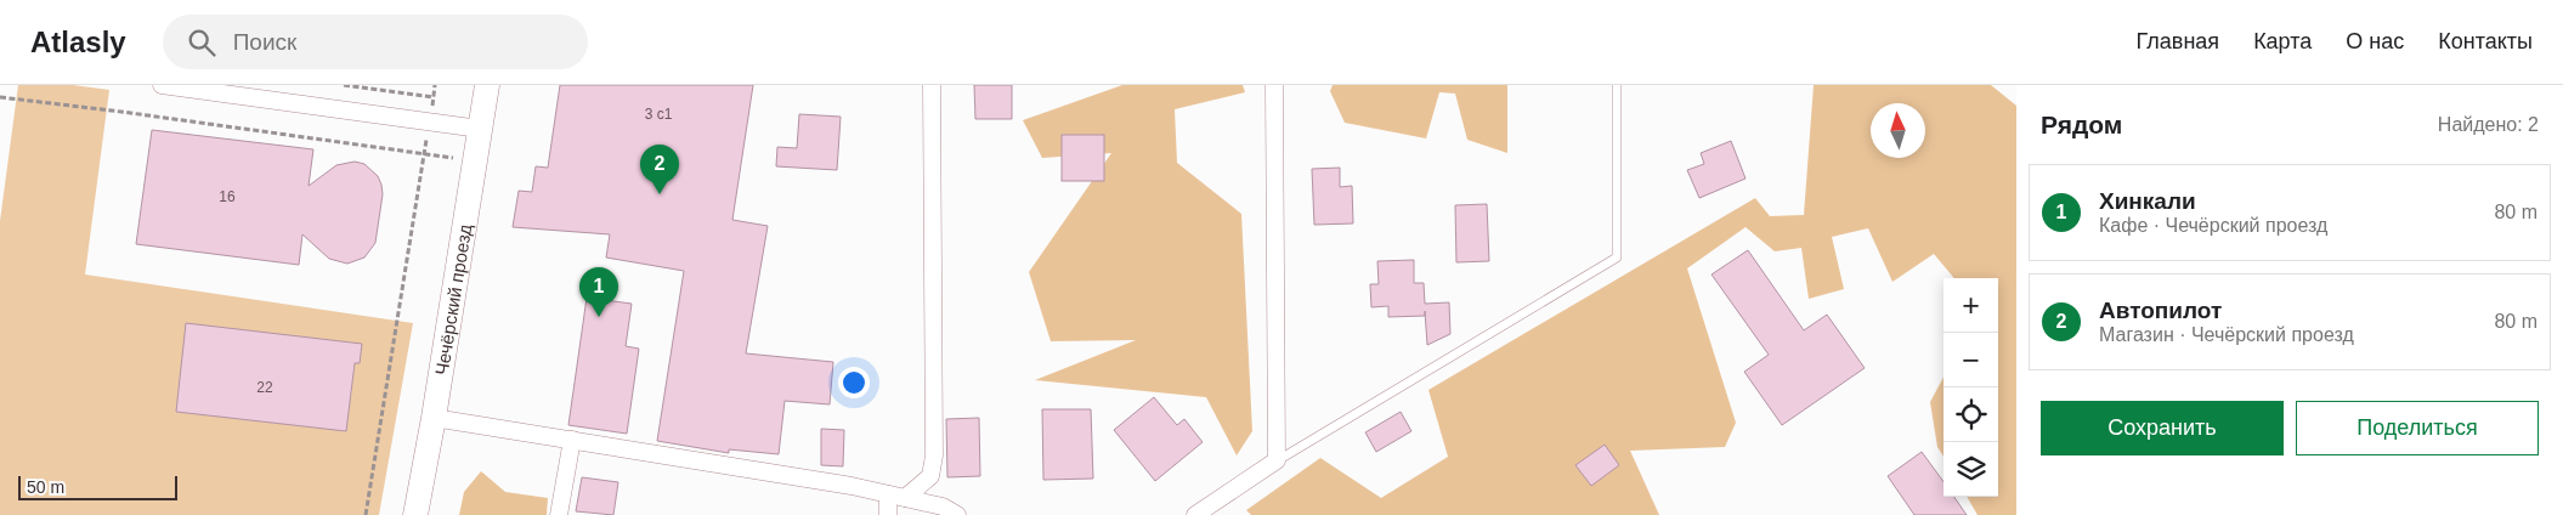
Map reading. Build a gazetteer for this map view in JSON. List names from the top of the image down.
{
  "streets": {
    "main road": ["Чечёрский проезд"]
  },
  "house_numbers": ["3 с1", "16", "22"],
  "scale_bar": "50 m",
  "north": "top",
  "page": {
    "header": "Atlasly",
    "search": "Поиск",
    "nav": [
      "Главная",
      "Карта",
      "О нас",
      "Контакты"
    ],
    "heading": ["Рядом", "Найдено: 2"],
    "pins": ["2", "1"],
    "list": [
      {
        "mark": "1",
        "name": "Хинкали",
        "note": "Кафе · Чечёрский проезд",
        "value": "80 m"
      },
      {
        "mark": "2",
        "name": "Автопилот",
        "note": "Магазин · Чечёрский проезд",
        "value": "80 m"
      }
    ],
    "map_buttons": ["+", "−"],
    "buttons": ["Сохранить", "Поделиться"],
    "scale": "50 m"
  }
}
